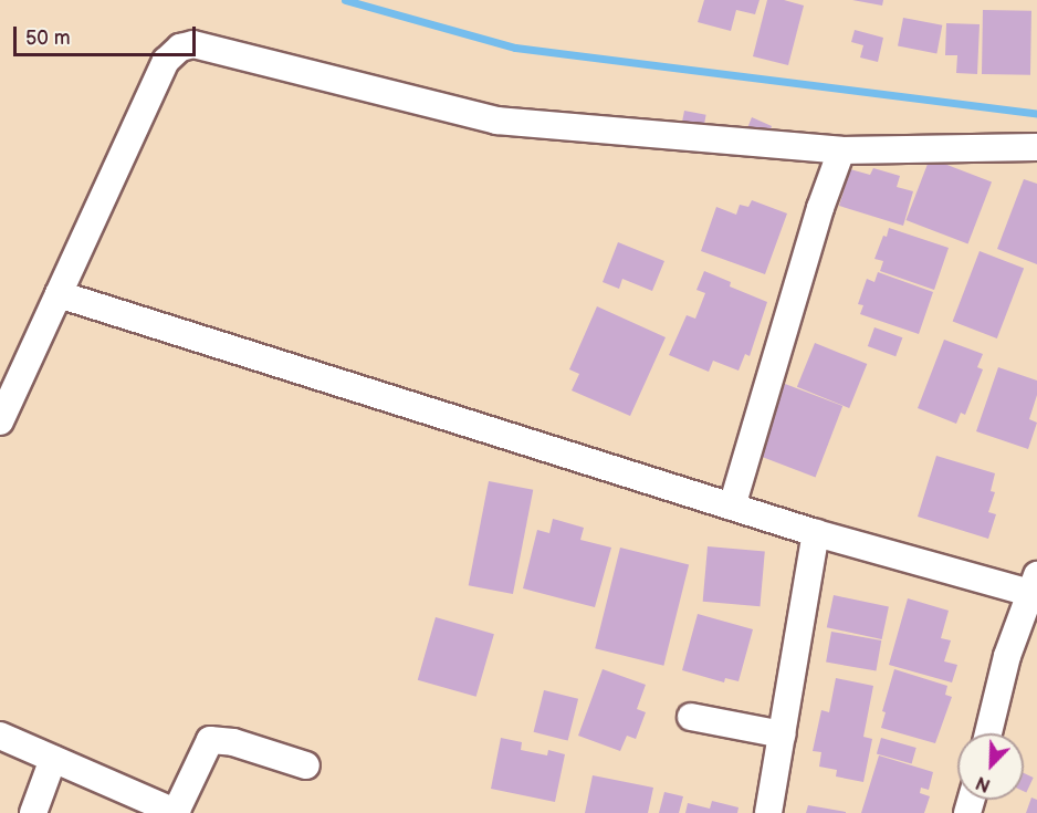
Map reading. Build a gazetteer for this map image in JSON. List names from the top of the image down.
{
  "scale_bar": "50 m",
  "north": "bottom left"
}
